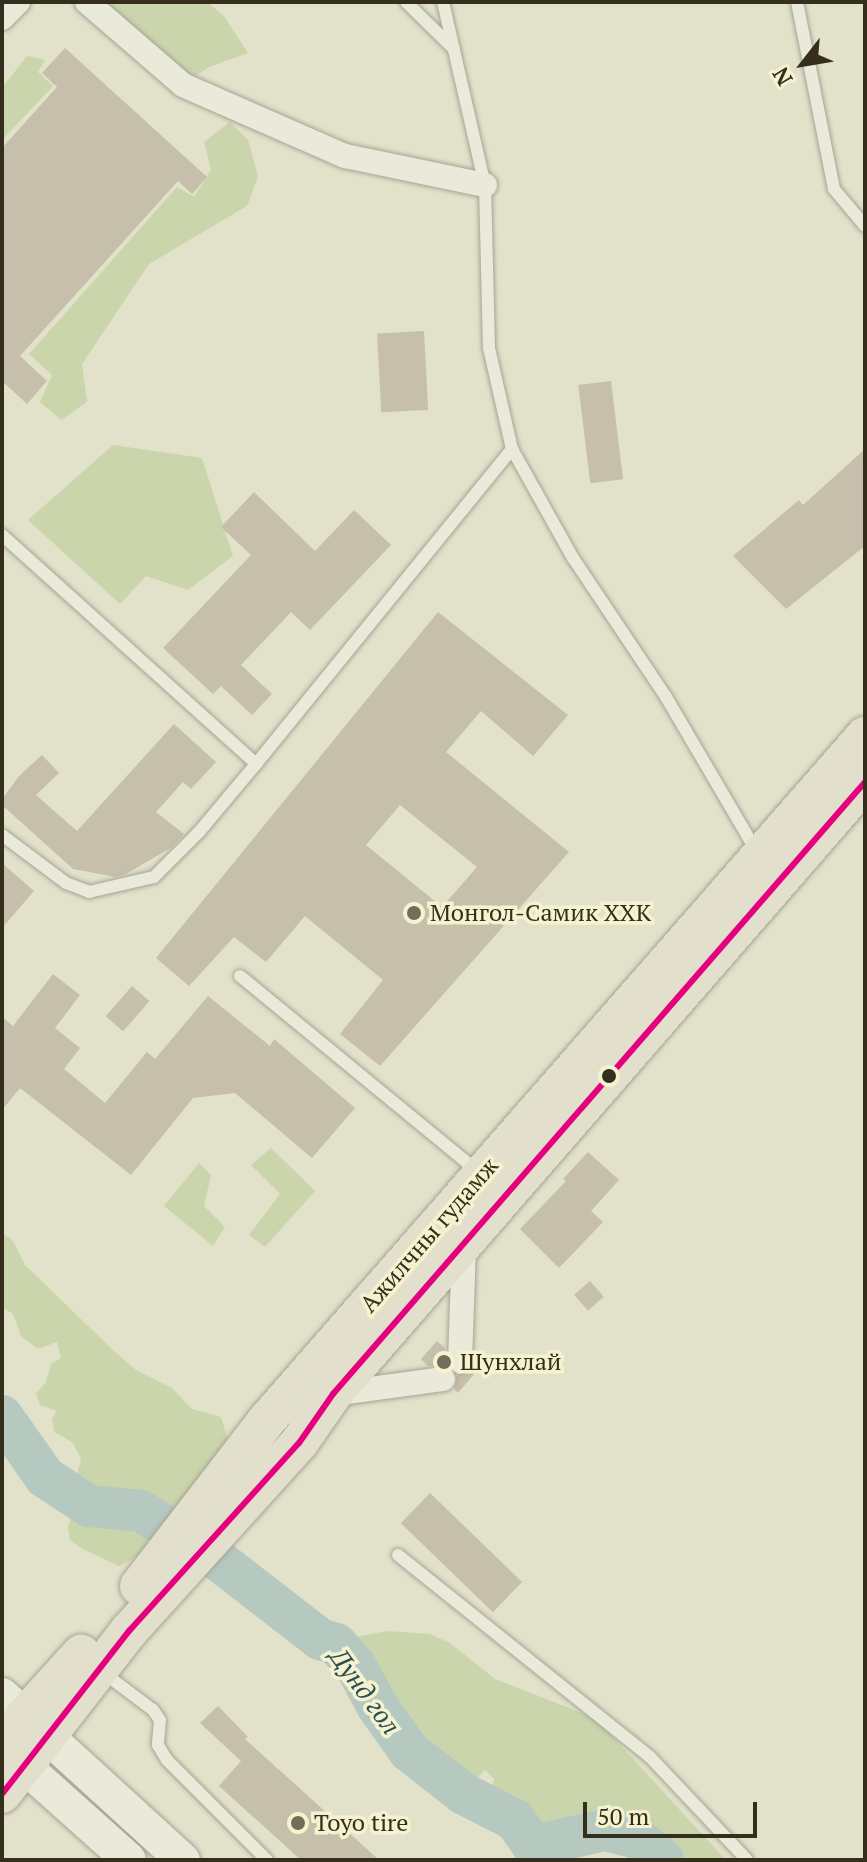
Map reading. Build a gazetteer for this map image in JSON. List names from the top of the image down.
{
  "streets": {
    "main road": ["Ажилчны гудамж"]
  },
  "water": ["Дунд гол"],
  "places": ["Монгол-Самик ХХК", "Шунхлай", "Toyo tire"],
  "scale_bar": "50 m",
  "north": "bottom left"
}
